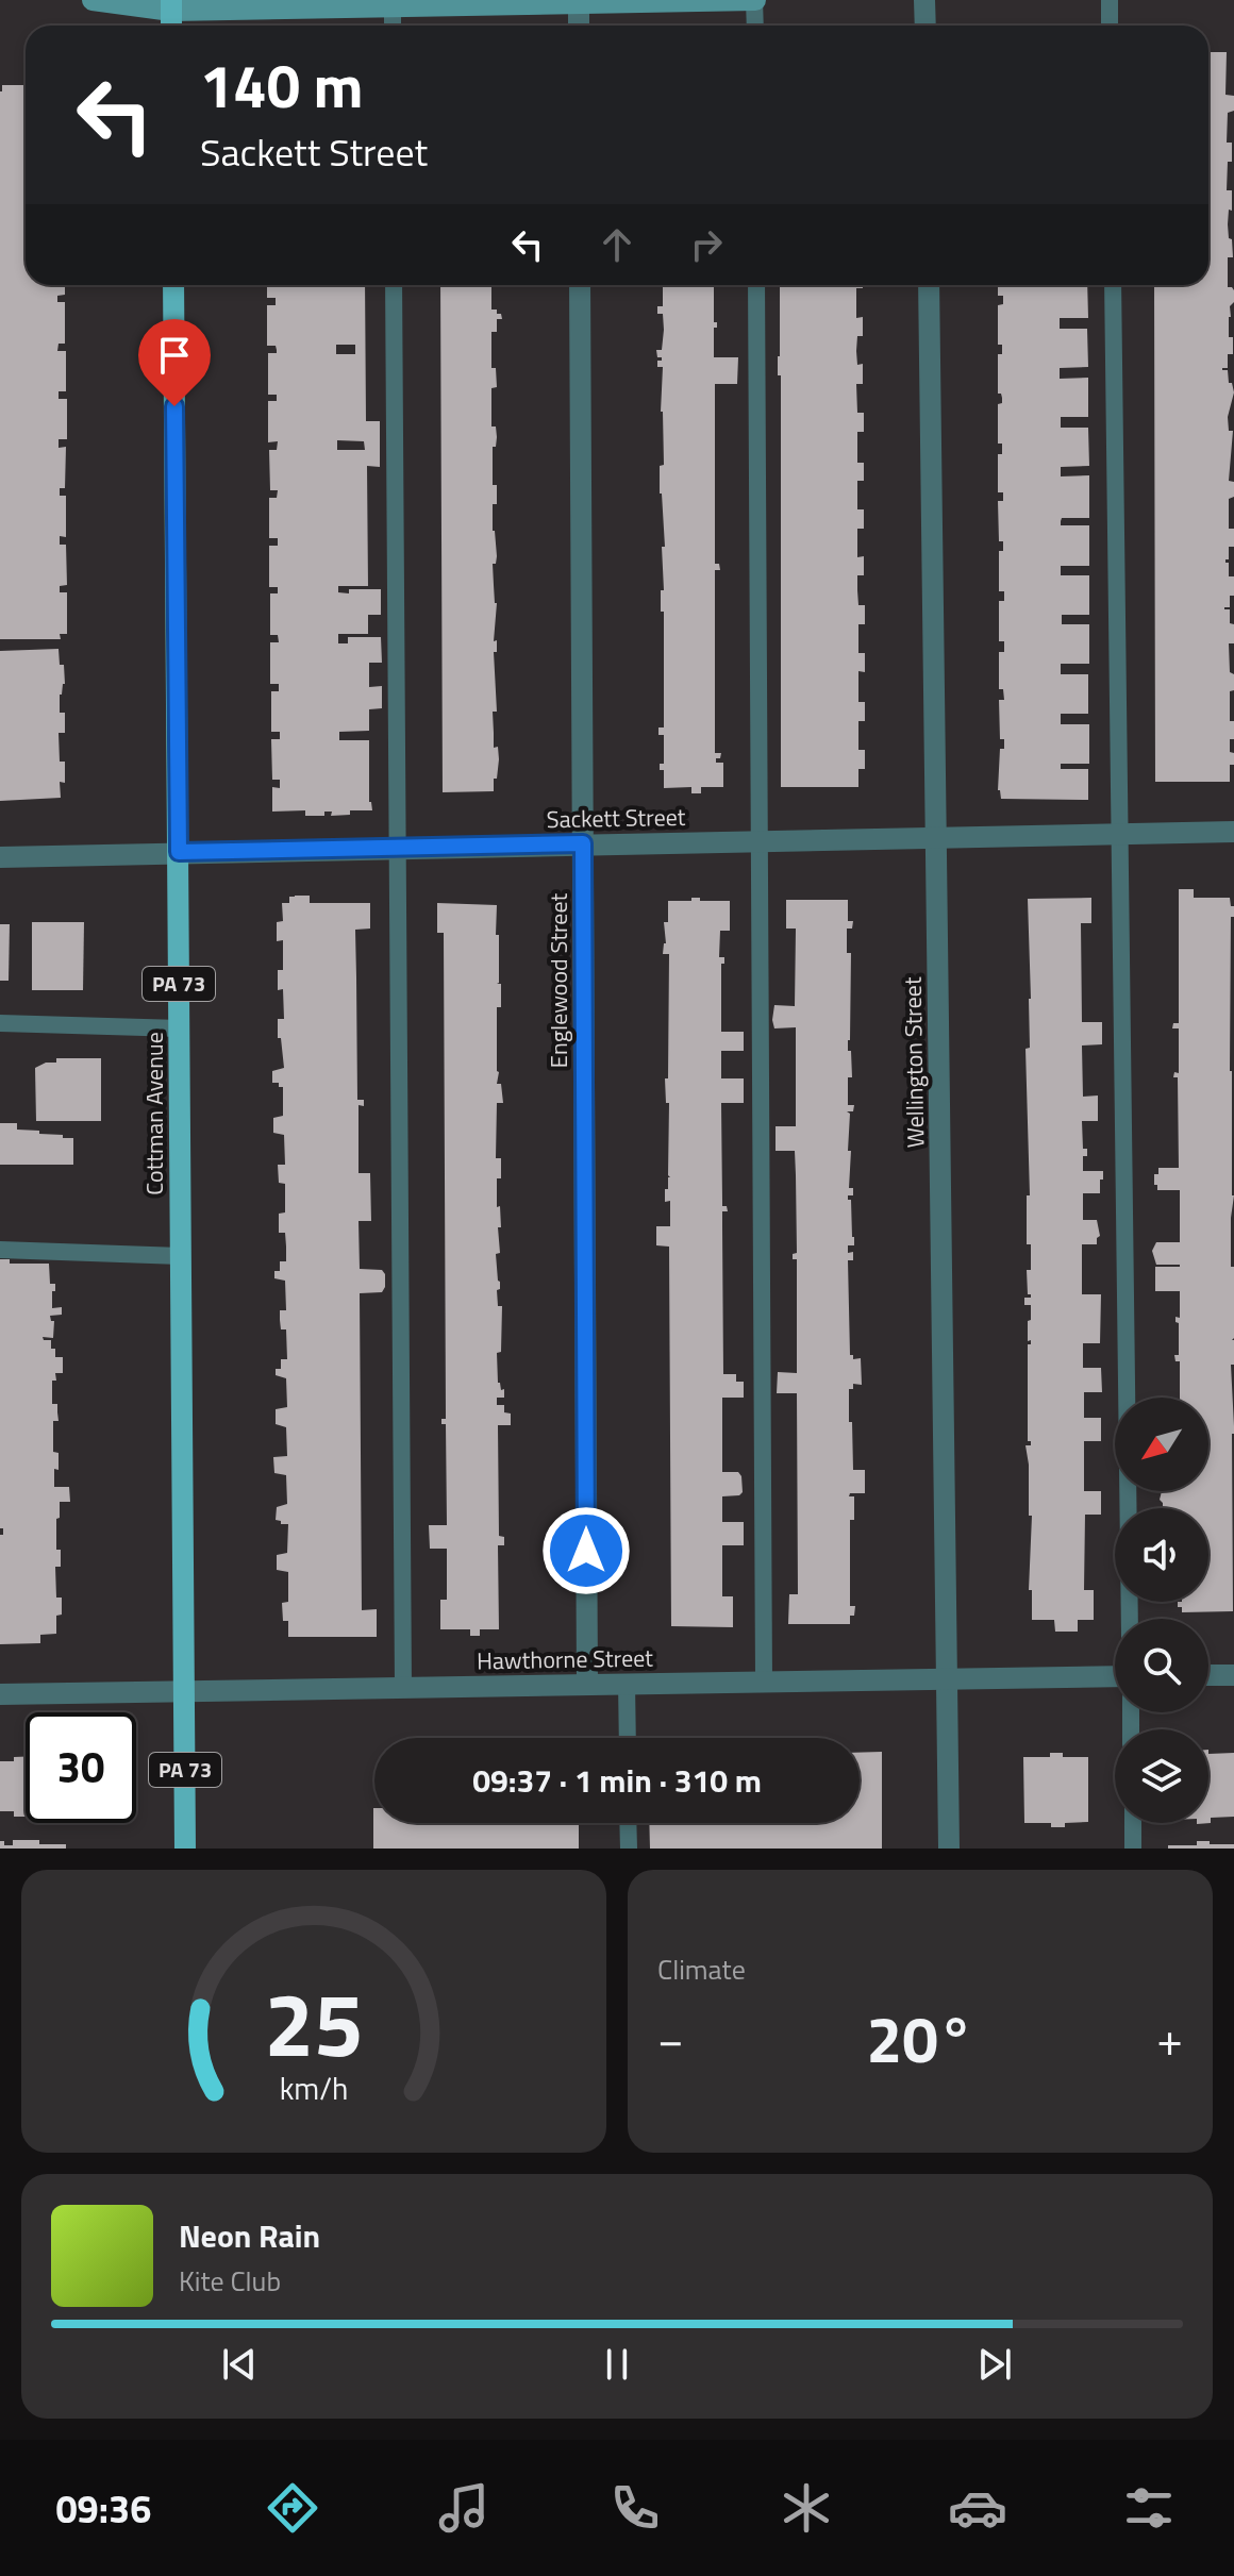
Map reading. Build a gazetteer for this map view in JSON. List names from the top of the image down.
{
  "streets": {
    "main road": ["PA 73", "Cottman Avenue"],
    "street": [
      "Sackett Street",
      "Englewood Street",
      "Wellington Street",
      "Hawthorne Street"
    ]
  },
  "crossings": [
    ["Sackett Street", "Englewood Street"],
    ["Sackett Street", "Wellington Street"],
    ["Sackett Street", "Cottman Avenue"],
    ["Englewood Street", "Hawthorne Street"],
    ["Wellington Street", "Hawthorne Street"],
    ["Cottman Avenue", "Hawthorne Street"]
  ],
  "north": "bottom left",
  "page": {
    "turn": ["140 m", "Sackett Street"],
    "limit": "30",
    "trip": "09:37 · 1 min · 310 m",
    "tile": "Climate",
    "heat": ["−", "20°", "+"],
    "song": ["Neon Rain", "Kite Club"],
    "tabs": "09:36",
    "gauge": ["25", "km/h"]
  }
}
